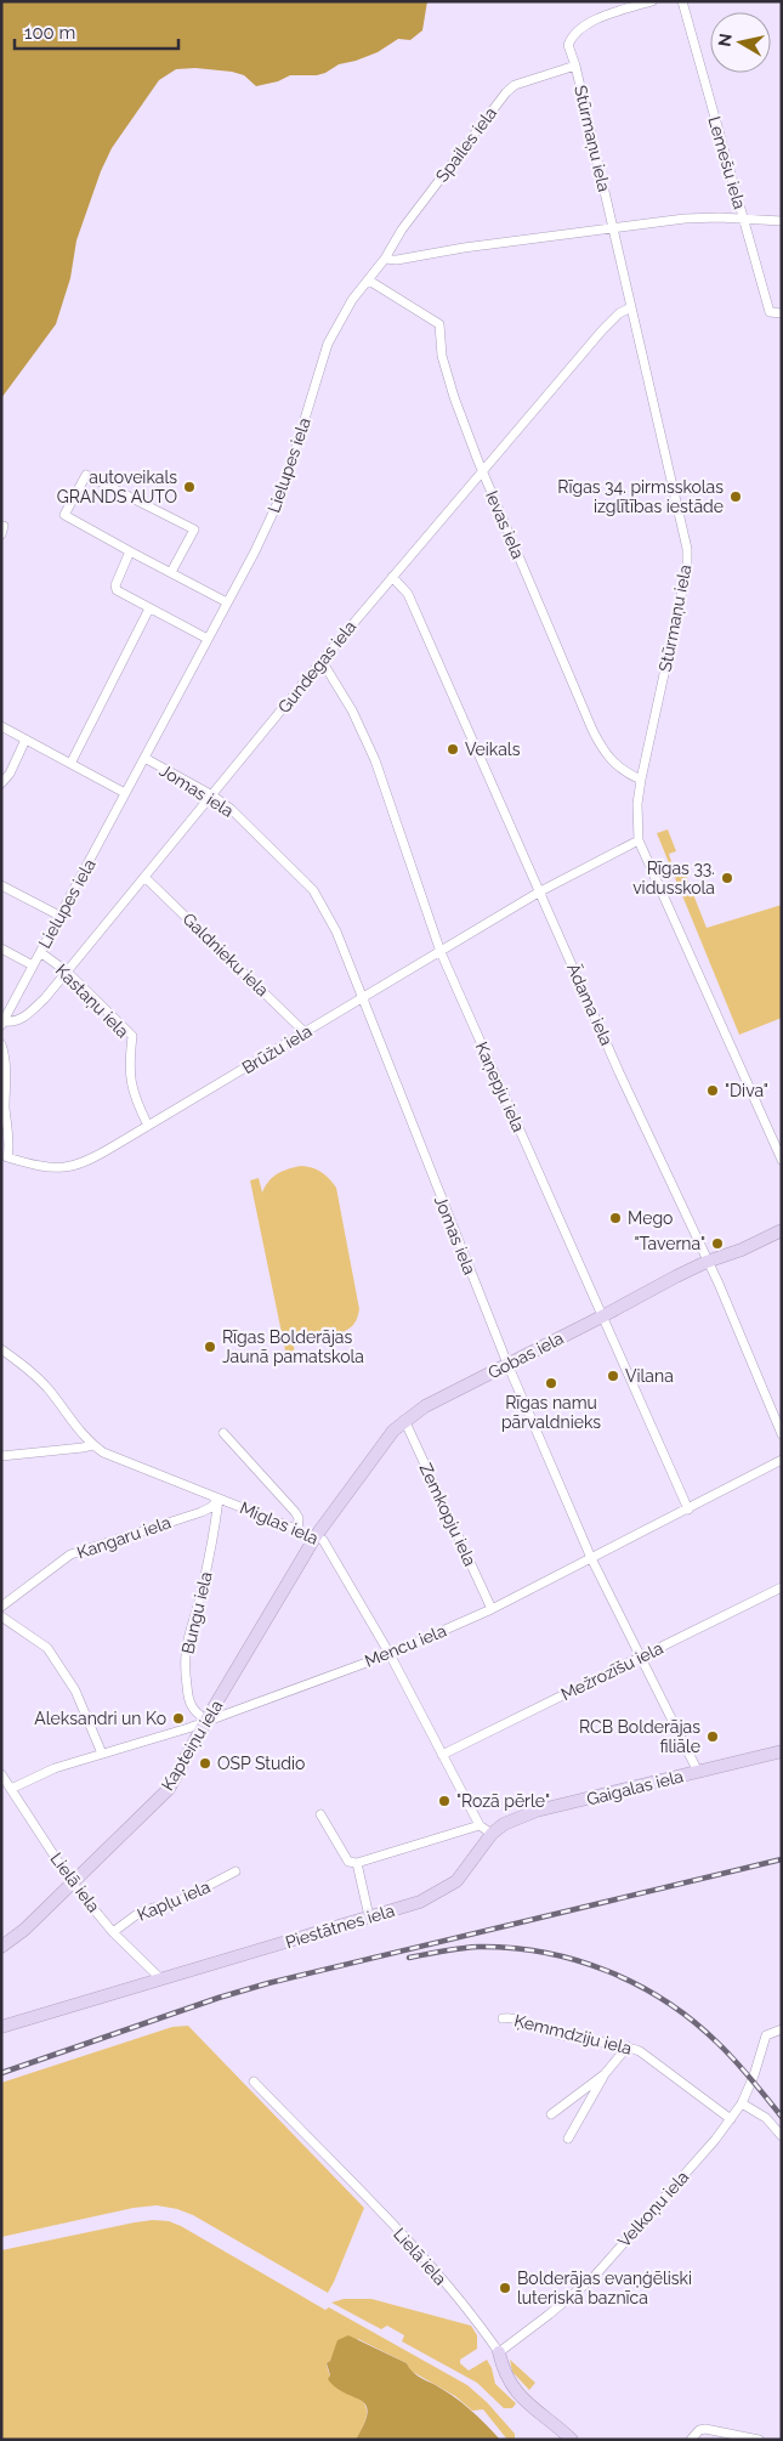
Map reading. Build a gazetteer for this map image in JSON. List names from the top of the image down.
{
  "streets": {
    "street": [
      "Stūrmaņu iela",
      "Spailes iela",
      "Lemešu iela",
      "Lielupes iela",
      "Ievas iela",
      "Gundegas iela",
      "Jomas iela",
      "Galdnieku iela",
      "Kastaņu iela",
      "Ādama iela",
      "Brūžu iela",
      "Kaņepju iela",
      "Gobas iela",
      "Zemkopju iela",
      "Miglas iela",
      "Kangaru iela",
      "Bungu iela",
      "Mencu iela",
      "Mežrozīšu iela",
      "Kapteiņu iela",
      "Gaigalas iela",
      "Lielā iela",
      "Kapļu iela",
      "Piestātnes iela",
      "Ķemmdziju iela",
      "Velkoņu iela"
    ]
  },
  "crossings": [
    ["Stūrmaņu iela", "Spailes iela"],
    ["Stūrmaņu iela", "Ievas iela"],
    ["Stūrmaņu iela", "Gundegas iela"],
    ["Stūrmaņu iela", "Brūžu iela"],
    ["Spailes iela", "Lielupes iela"],
    ["Lielupes iela", "Ievas iela"],
    ["Lielupes iela", "Gundegas iela"],
    ["Lielupes iela", "Jomas iela"],
    ["Lielupes iela", "Kastaņu iela"],
    ["Ievas iela", "Gundegas iela"],
    ["Gundegas iela", "Jomas iela"],
    ["Gundegas iela", "Galdnieku iela"],
    ["Gundegas iela", "Kastaņu iela"],
    ["Gundegas iela", "Ādama iela"],
    ["Gundegas iela", "Kaņepju iela"],
    ["Jomas iela", "Brūžu iela"],
    ["Jomas iela", "Gobas iela"],
    ["Jomas iela", "Mencu iela"],
    ["Jomas iela", "Mežrozīšu iela"],
    ["Jomas iela", "Gaigalas iela"],
    ["Galdnieku iela", "Brūžu iela"],
    ["Kastaņu iela", "Brūžu iela"],
    ["Ādama iela", "Brūžu iela"],
    ["Ādama iela", "Gobas iela"],
    ["Brūžu iela", "Kaņepju iela"],
    ["Kaņepju iela", "Gobas iela"],
    ["Kaņepju iela", "Mencu iela"],
    ["Gobas iela", "Zemkopju iela"],
    ["Gobas iela", "Miglas iela"],
    ["Gobas iela", "Kapteiņu iela"],
    ["Zemkopju iela", "Mencu iela"],
    ["Miglas iela", "Kangaru iela"],
    ["Miglas iela", "Bungu iela"],
    ["Miglas iela", "Mencu iela"],
    ["Miglas iela", "Mežrozīšu iela"],
    ["Miglas iela", "Kapteiņu iela"],
    ["Kangaru iela", "Bungu iela"],
    ["Bungu iela", "Mencu iela"],
    ["Bungu iela", "Kapteiņu iela"],
    ["Mencu iela", "Kapteiņu iela"],
    ["Mencu iela", "Lielā iela"],
    ["Kapteiņu iela", "Lielā iela"],
    ["Gaigalas iela", "Piestātnes iela"],
    ["Lielā iela", "Kapļu iela"],
    ["Lielā iela", "Piestātnes iela"],
    ["Lielā iela", "Velkoņu iela"],
    ["Ķemmdziju iela", "Velkoņu iela"]
  ],
  "places": [
    "autoveikals GRANDS AUTO",
    "Rīgas 34. pirmsskolas izglītības iestāde",
    "Veikals",
    "Rīgas 33. vidusskola",
    "\"Diva\"",
    "Mego",
    "\"Taverna\"",
    "Rīgas Bolderājas Jaunā pamatskola",
    "Vilana",
    "Rīgas namu pārvaldnieks",
    "Aleksandri un Ko",
    "RCB Bolderājas filiāle",
    "OSP Studio",
    "\"Rozā pērle\"",
    "Bolderājas evaņģēliski luteriskā baznīca"
  ],
  "scale_bar": "100 m",
  "north": "left"
}
